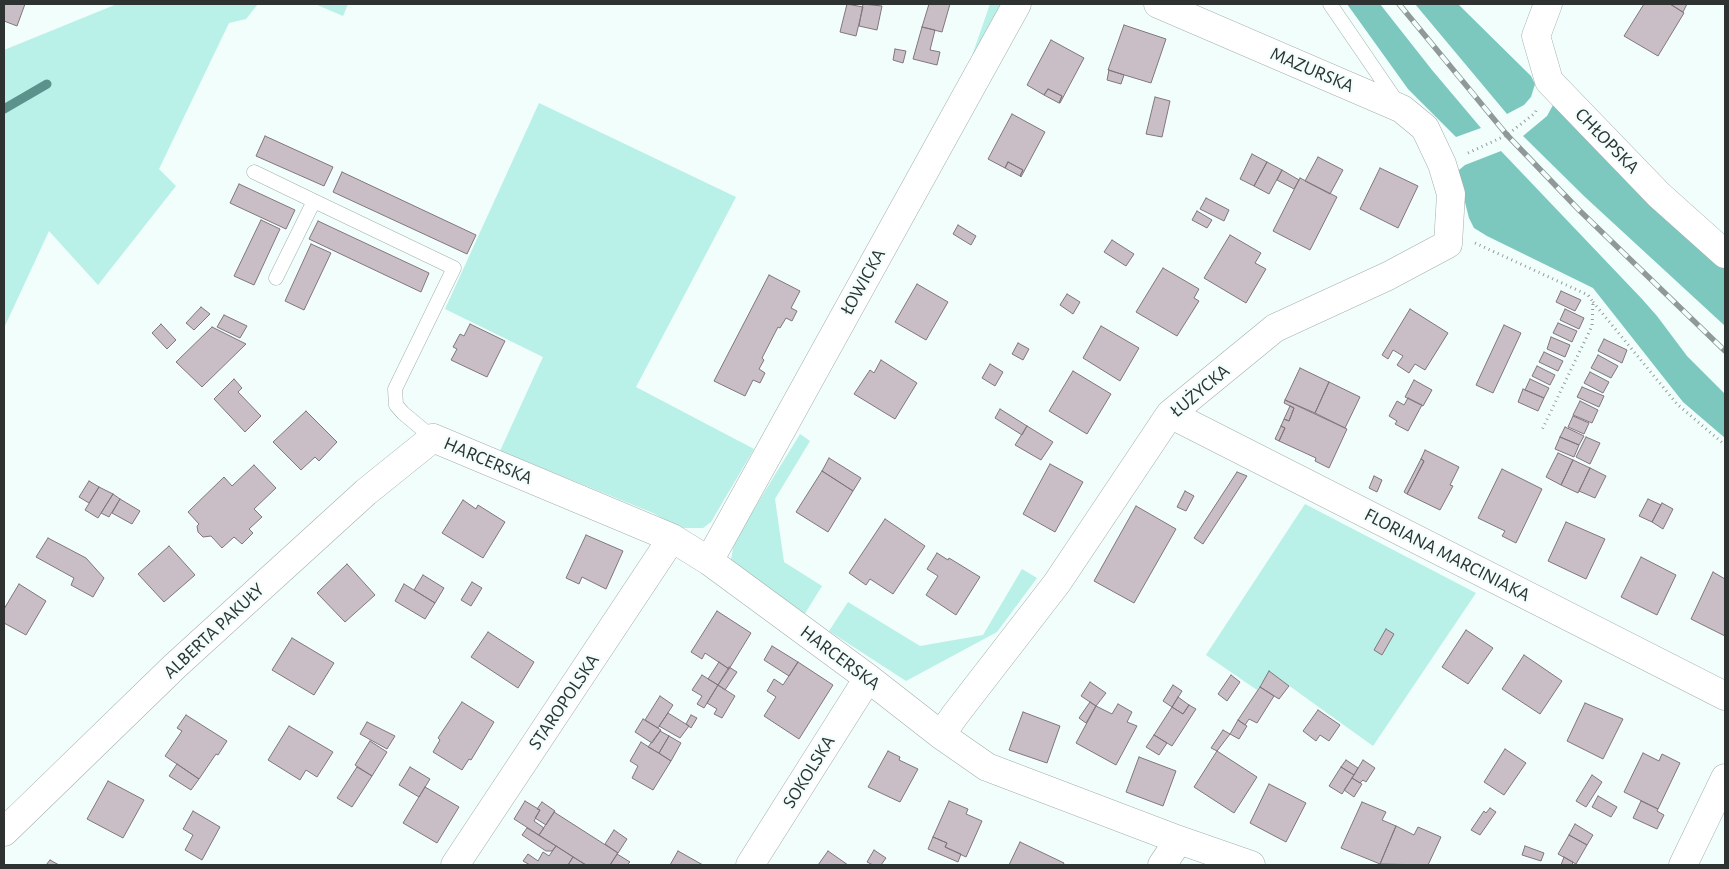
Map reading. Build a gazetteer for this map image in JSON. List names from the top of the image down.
{
  "streets": {
    "street": [
      "MAZURSKA",
      "CHŁOPSKA",
      "ŁOWICKA",
      "ŁUŻYCKA",
      "HARCERSKA",
      "FLORIANA MARCINIAKA",
      "ALBERTA PAKUŁY",
      "STAROPOLSKA",
      "SOKOLSKA"
    ]
  },
  "crossings": [
    ["MAZURSKA", "ŁUŻYCKA"],
    ["ŁOWICKA", "HARCERSKA"],
    ["ŁUŻYCKA", "HARCERSKA"],
    ["ŁUŻYCKA", "FLORIANA MARCINIAKA"],
    ["HARCERSKA", "ALBERTA PAKUŁY"],
    ["HARCERSKA", "STAROPOLSKA"],
    ["HARCERSKA", "SOKOLSKA"]
  ]
}
